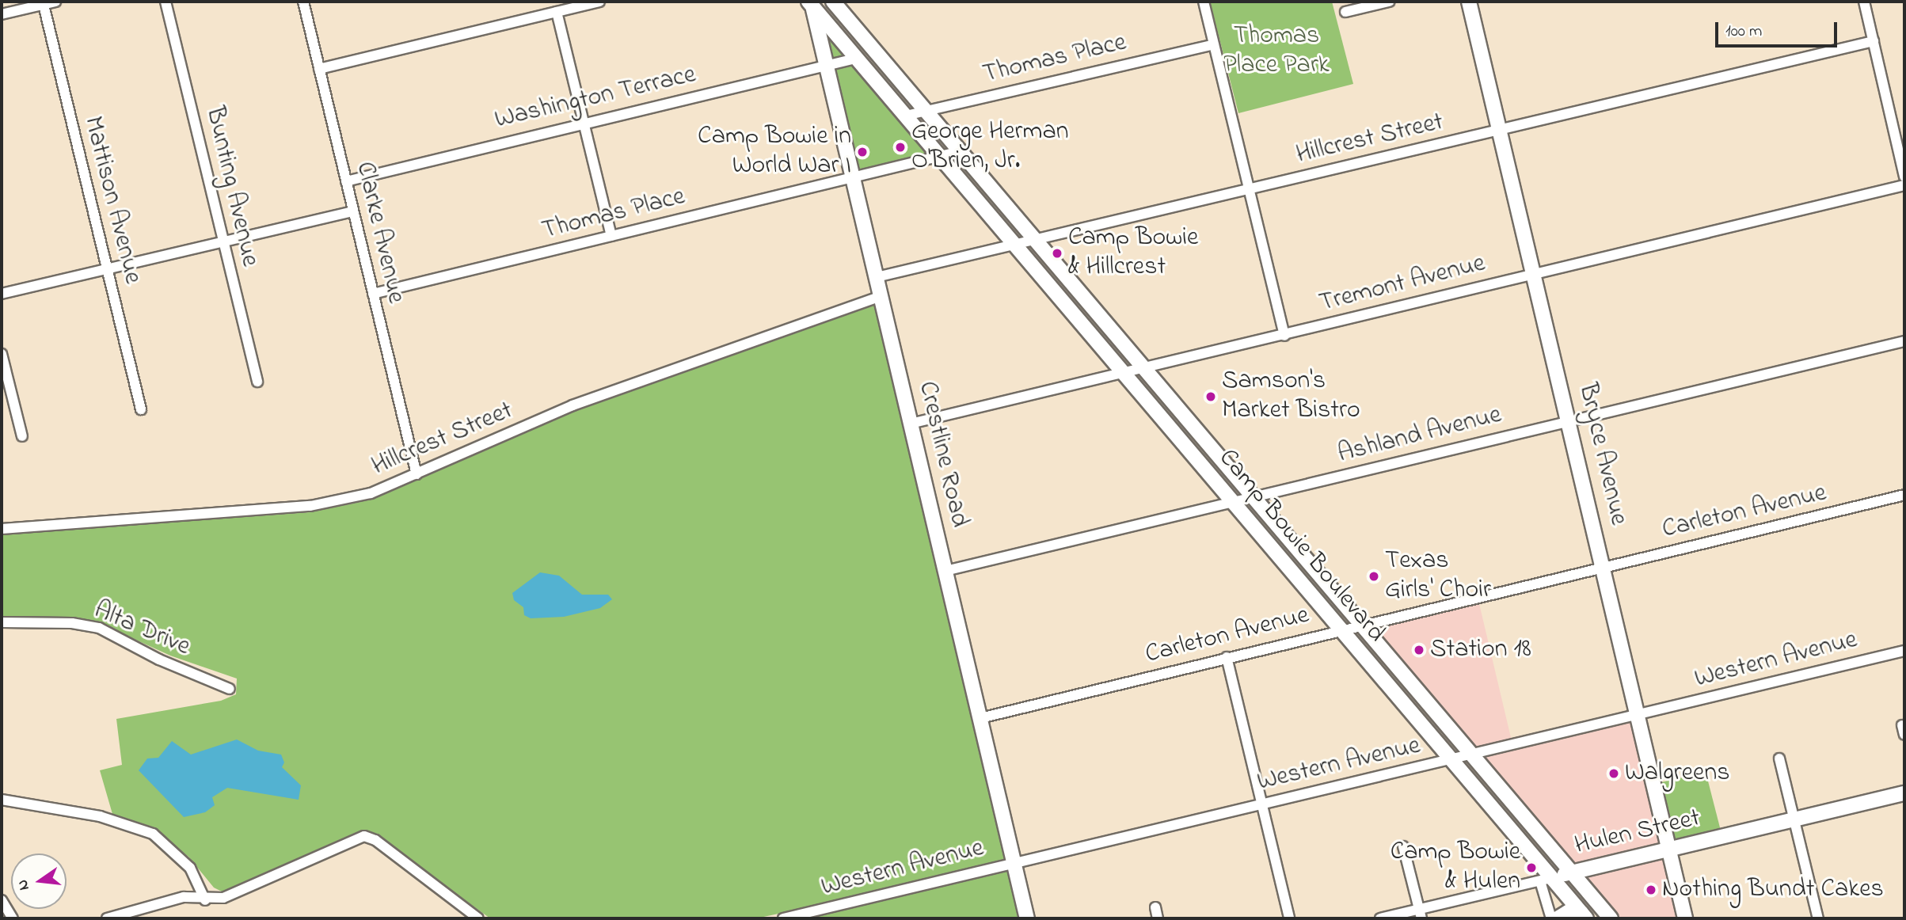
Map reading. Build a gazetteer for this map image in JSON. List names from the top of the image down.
{
  "streets": {
    "main road": [
      "Crestline Road",
      "Bryce Avenue",
      "Camp Bowie Boulevard",
      "Hulen Street"
    ],
    "street": [
      "Thomas Place",
      "Washington Terrace",
      "Hillcrest Street",
      "Bunting Avenue",
      "Mattison Avenue",
      "Clarke Avenue",
      "Tremont Avenue",
      "Ashland Avenue",
      "Carleton Avenue",
      "Alta Drive",
      "Western Avenue"
    ]
  },
  "crossings": [
    ["Thomas Place", "Clarke Avenue"],
    ["Thomas Place", "Crestline Road"],
    ["Thomas Place", "Camp Bowie Boulevard"],
    ["Washington Terrace", "Clarke Avenue"],
    ["Washington Terrace", "Crestline Road"],
    ["Washington Terrace", "Camp Bowie Boulevard"],
    ["Hillcrest Street", "Clarke Avenue"],
    ["Hillcrest Street", "Crestline Road"],
    ["Hillcrest Street", "Bryce Avenue"],
    ["Hillcrest Street", "Camp Bowie Boulevard"],
    ["Tremont Avenue", "Crestline Road"],
    ["Tremont Avenue", "Bryce Avenue"],
    ["Tremont Avenue", "Camp Bowie Boulevard"],
    ["Ashland Avenue", "Crestline Road"],
    ["Ashland Avenue", "Bryce Avenue"],
    ["Ashland Avenue", "Camp Bowie Boulevard"],
    ["Crestline Road", "Carleton Avenue"],
    ["Crestline Road", "Camp Bowie Boulevard"],
    ["Crestline Road", "Western Avenue"],
    ["Bryce Avenue", "Carleton Avenue"],
    ["Bryce Avenue", "Western Avenue"],
    ["Bryce Avenue", "Hulen Street"],
    ["Carleton Avenue", "Camp Bowie Boulevard"],
    ["Camp Bowie Boulevard", "Western Avenue"],
    ["Camp Bowie Boulevard", "Hulen Street"]
  ],
  "parks": ["Thomas Place Park"],
  "places": [
    "George Herman O'Brien, Jr.",
    "Camp Bowie in World War I",
    "Camp Bowie & Hillcrest",
    "Samson's Market Bistro",
    "Texas Girls' Choir",
    "Station 18",
    "Walgreens",
    "Camp Bowie & Hulen",
    "Nothing Bundt Cakes"
  ],
  "scale_bar": "100 m",
  "north": "left"
}
